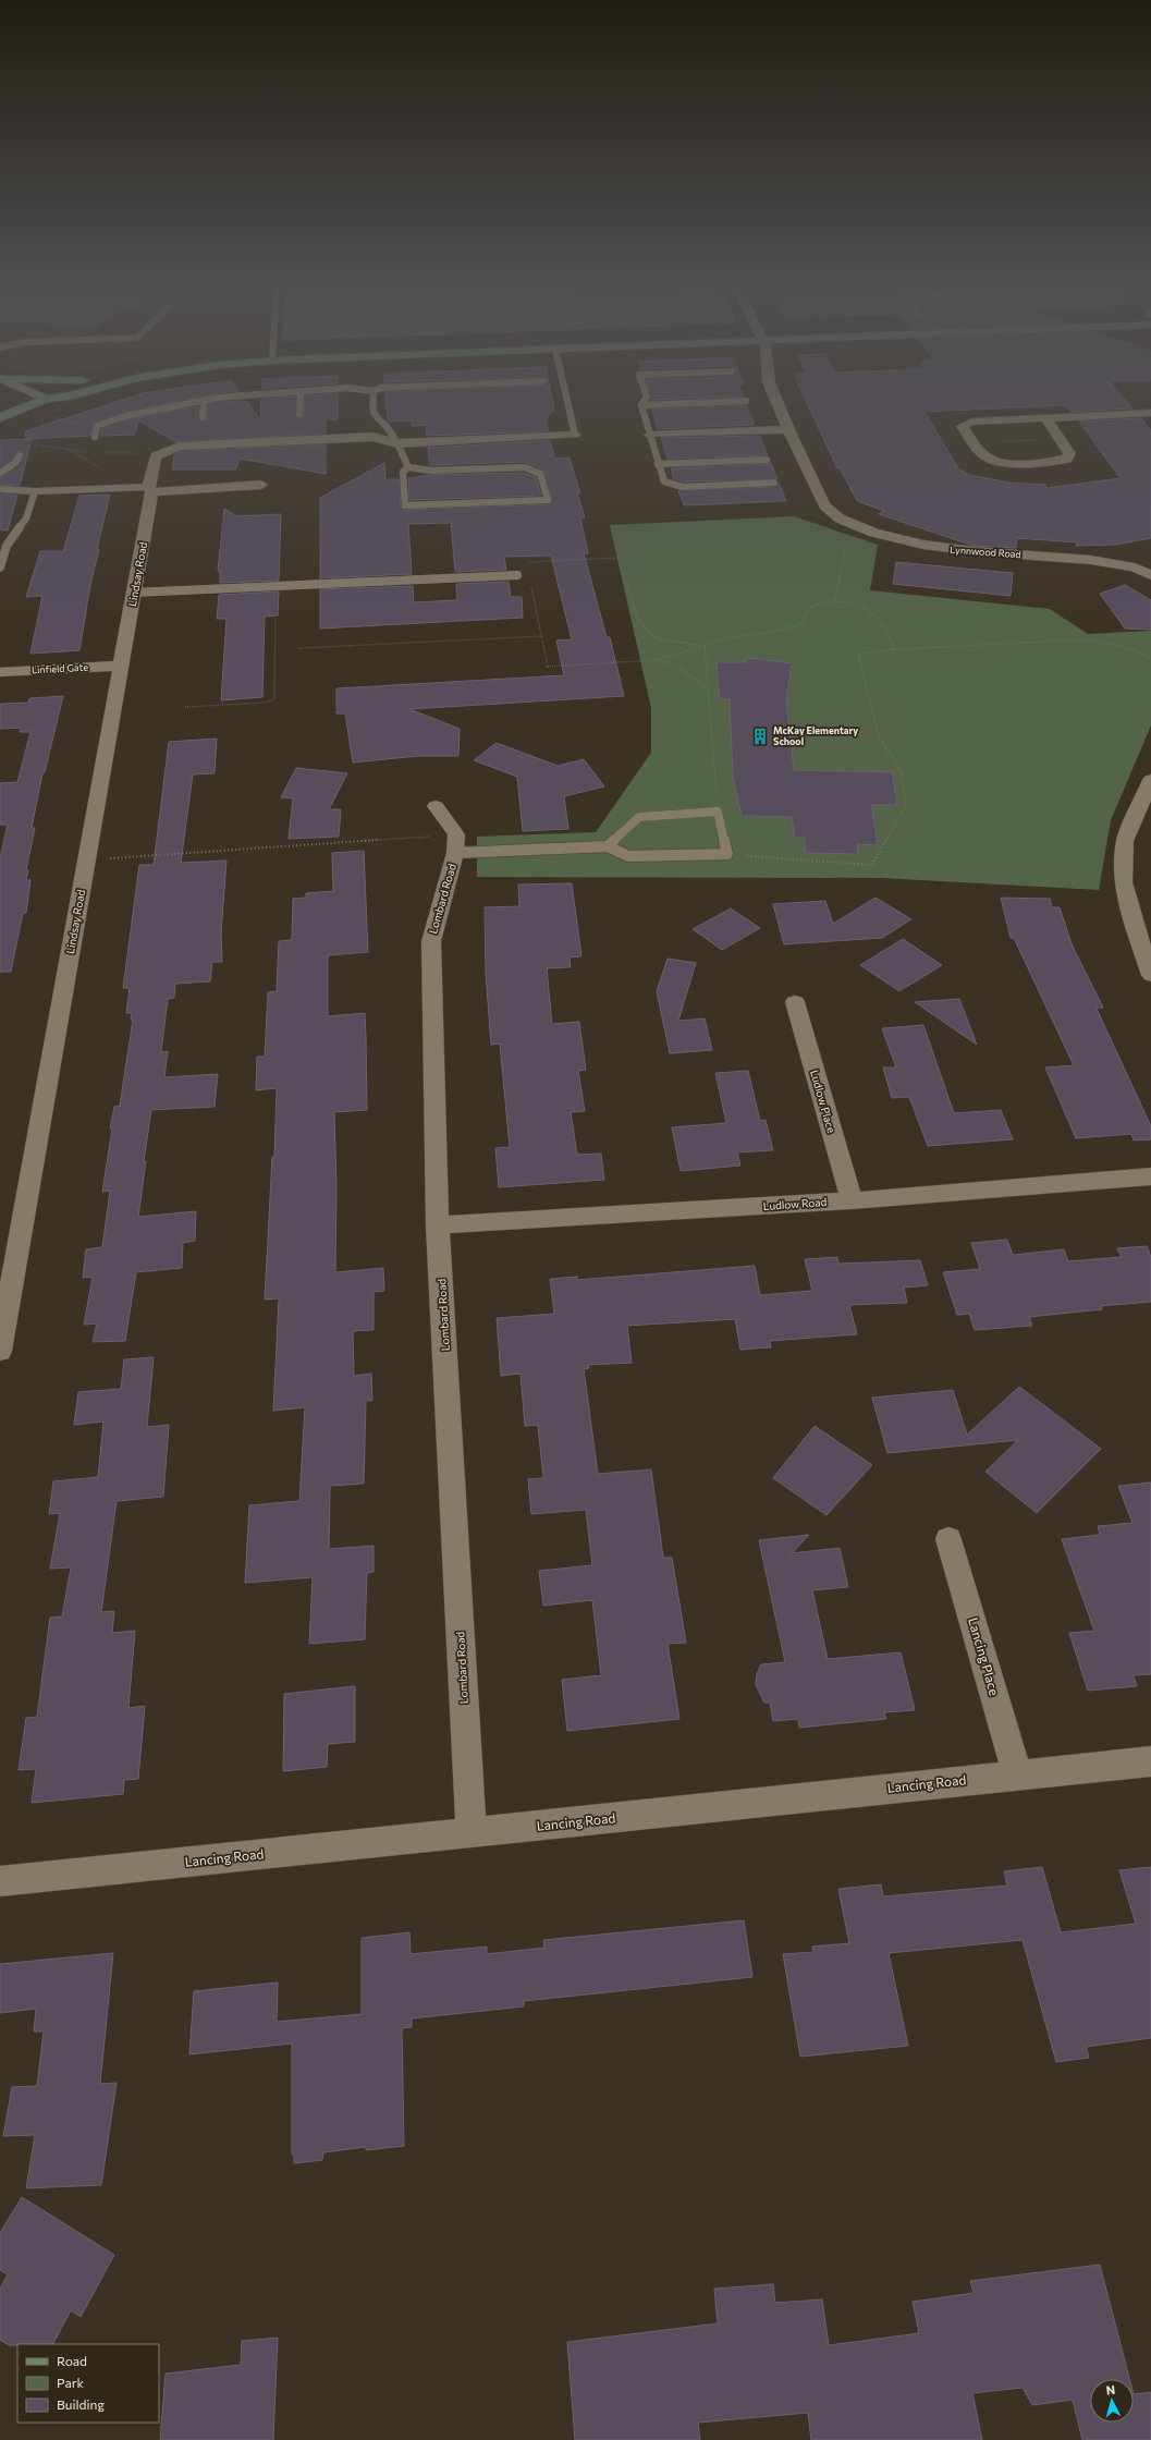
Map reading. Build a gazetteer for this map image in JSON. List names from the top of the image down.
{
  "streets": {
    "street": [
      "Lynnwood Road",
      "Lindsay Road",
      "Linfield Gate",
      "Lombard Road",
      "Ludlow Place",
      "Ludlow Road",
      "Lancing Place",
      "Lancing Road"
    ]
  },
  "crossings": [
    ["Lindsay Road", "Linfield Gate"],
    ["Lombard Road", "Ludlow Road"],
    ["Lombard Road", "Lancing Road"],
    ["Ludlow Place", "Ludlow Road"],
    ["Lancing Place", "Lancing Road"]
  ],
  "places": {
    "building": ["McKay Elementary School"]
  },
  "legend": ["Road", "Park", "Building"],
  "north": "top"
}
